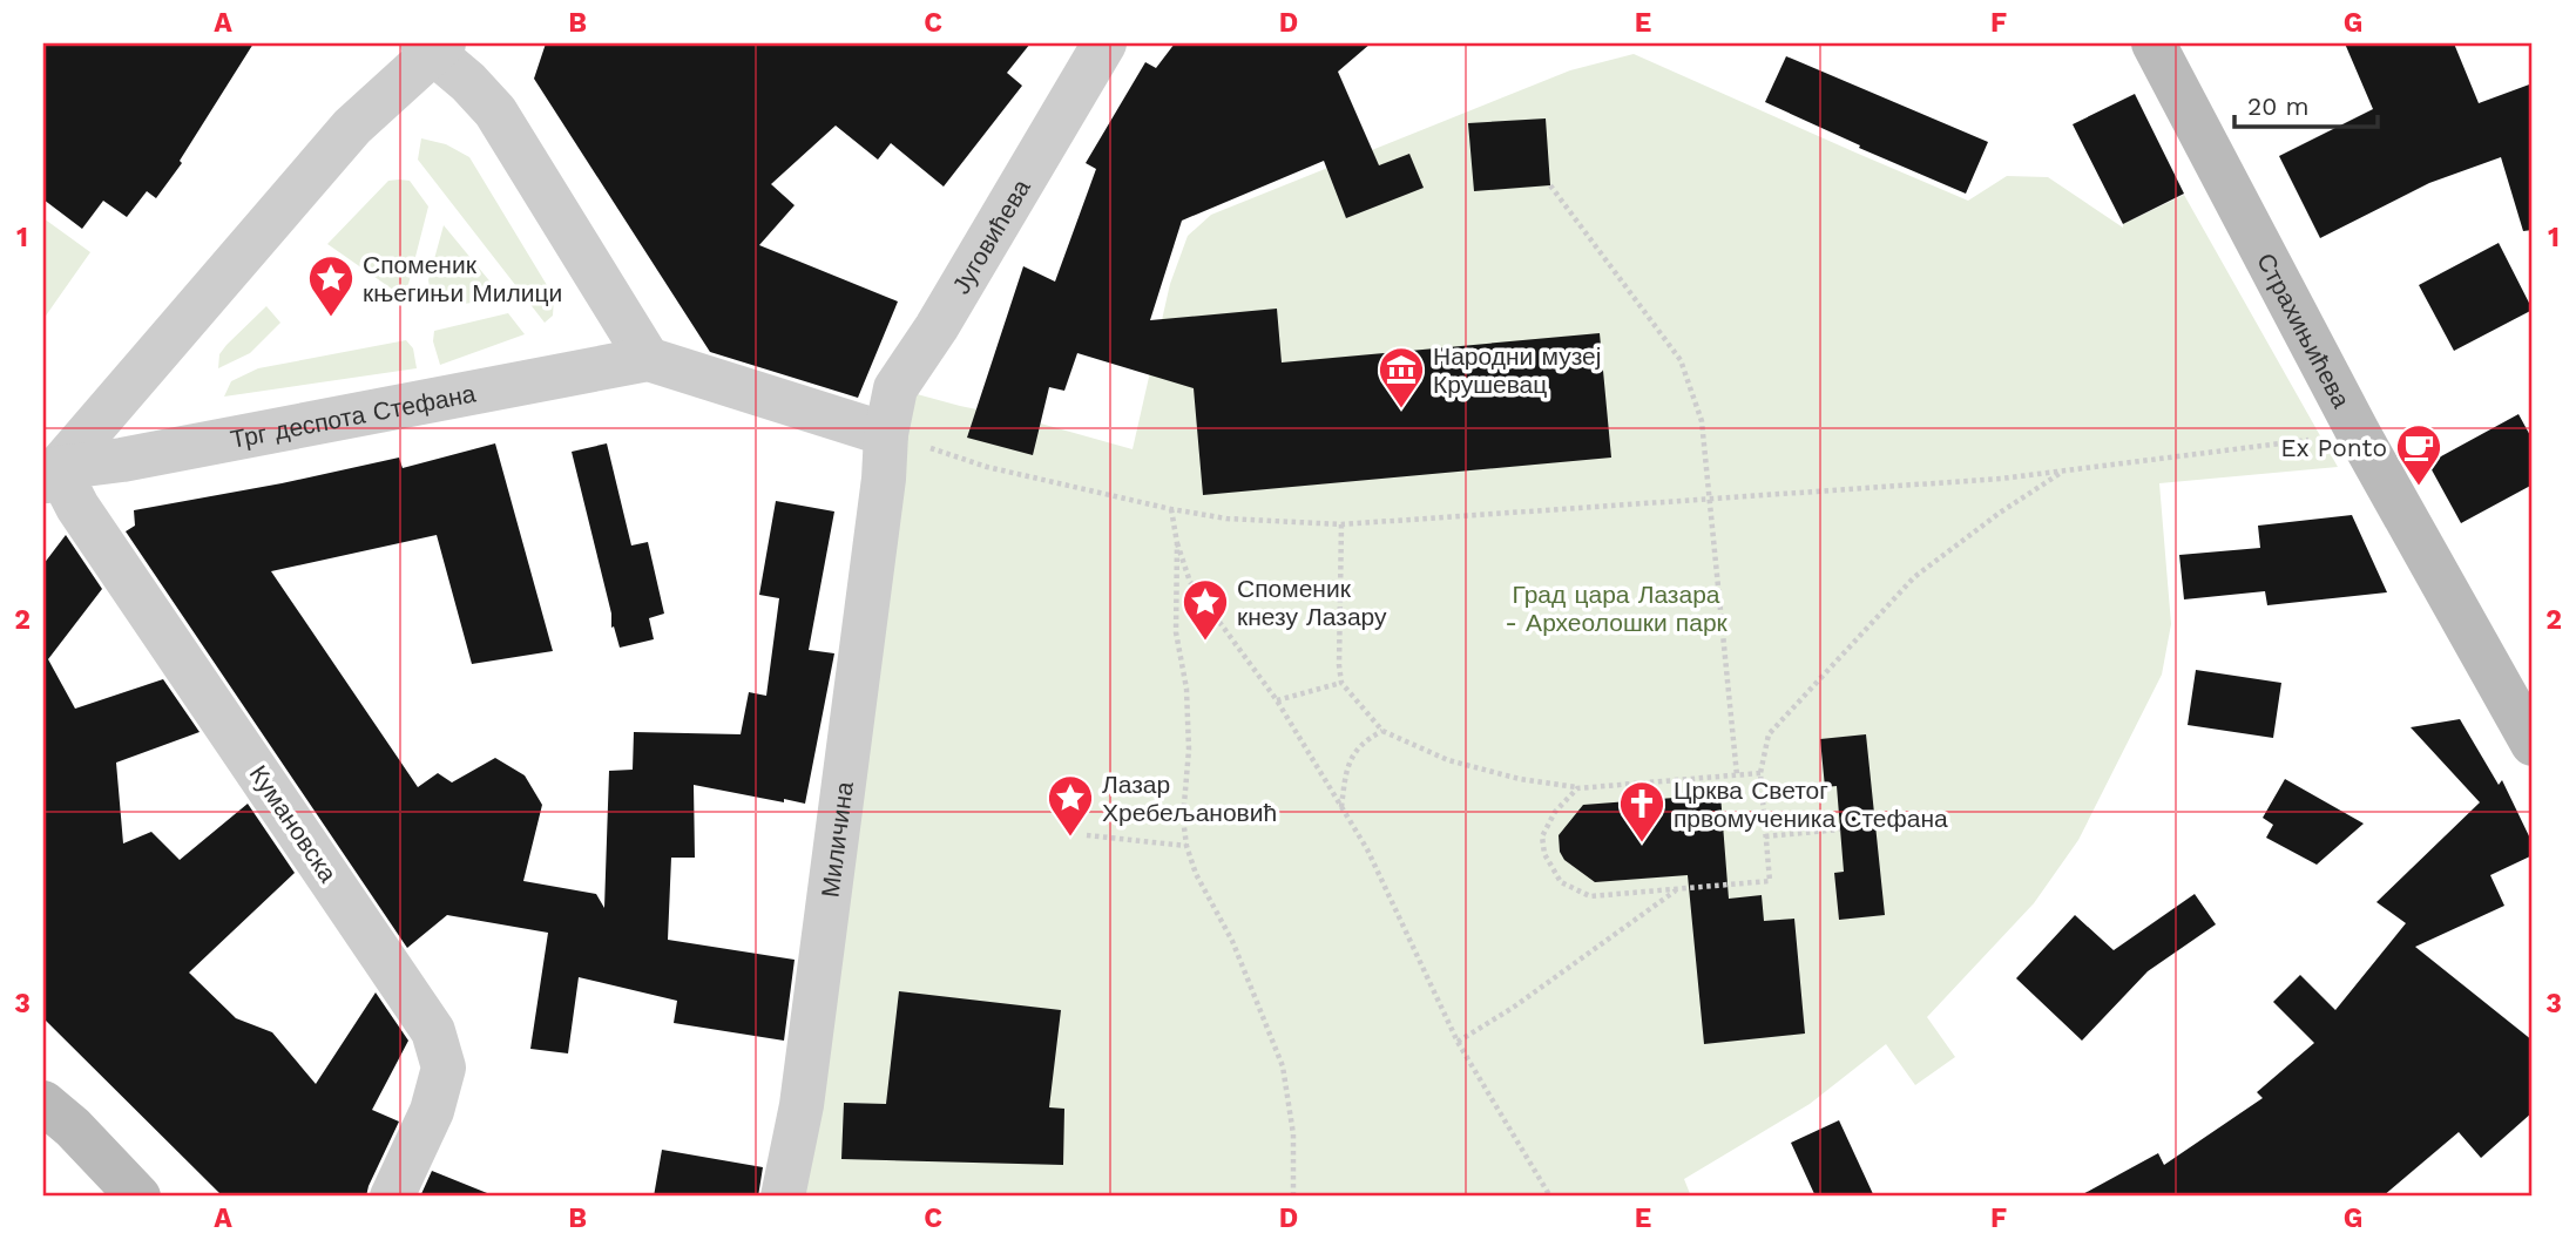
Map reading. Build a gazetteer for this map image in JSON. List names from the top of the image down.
{
  "streets": {
    "street": [
      "Југовићева",
      "Страхињићева",
      "Трг деспота Стефана",
      "Кумановска",
      "Миличина"
    ]
  },
  "crossings": [
    ["Југовићева", "Трг деспота Стефана"],
    ["Југовићева", "Миличина"],
    ["Трг деспота Стефана", "Кумановска"]
  ],
  "parks": ["Град цара Лазара - Археолошки парк"],
  "places": {
    "place": ["Споменик књегињи Милици", "Споменик кнезу Лазару", "Лазар Хребељановић"],
    "museum": ["Народни музеј Крушевац"],
    "cafe": ["Ex Ponto"],
    "church": ["Црква Светог првомученика Стефана"]
  },
  "scale_bar": "20 m",
  "grid": {
    "columns": [
      "A",
      "B",
      "C",
      "D",
      "E",
      "F",
      "G"
    ],
    "rows": ["1", "2", "3"]
  }
}
